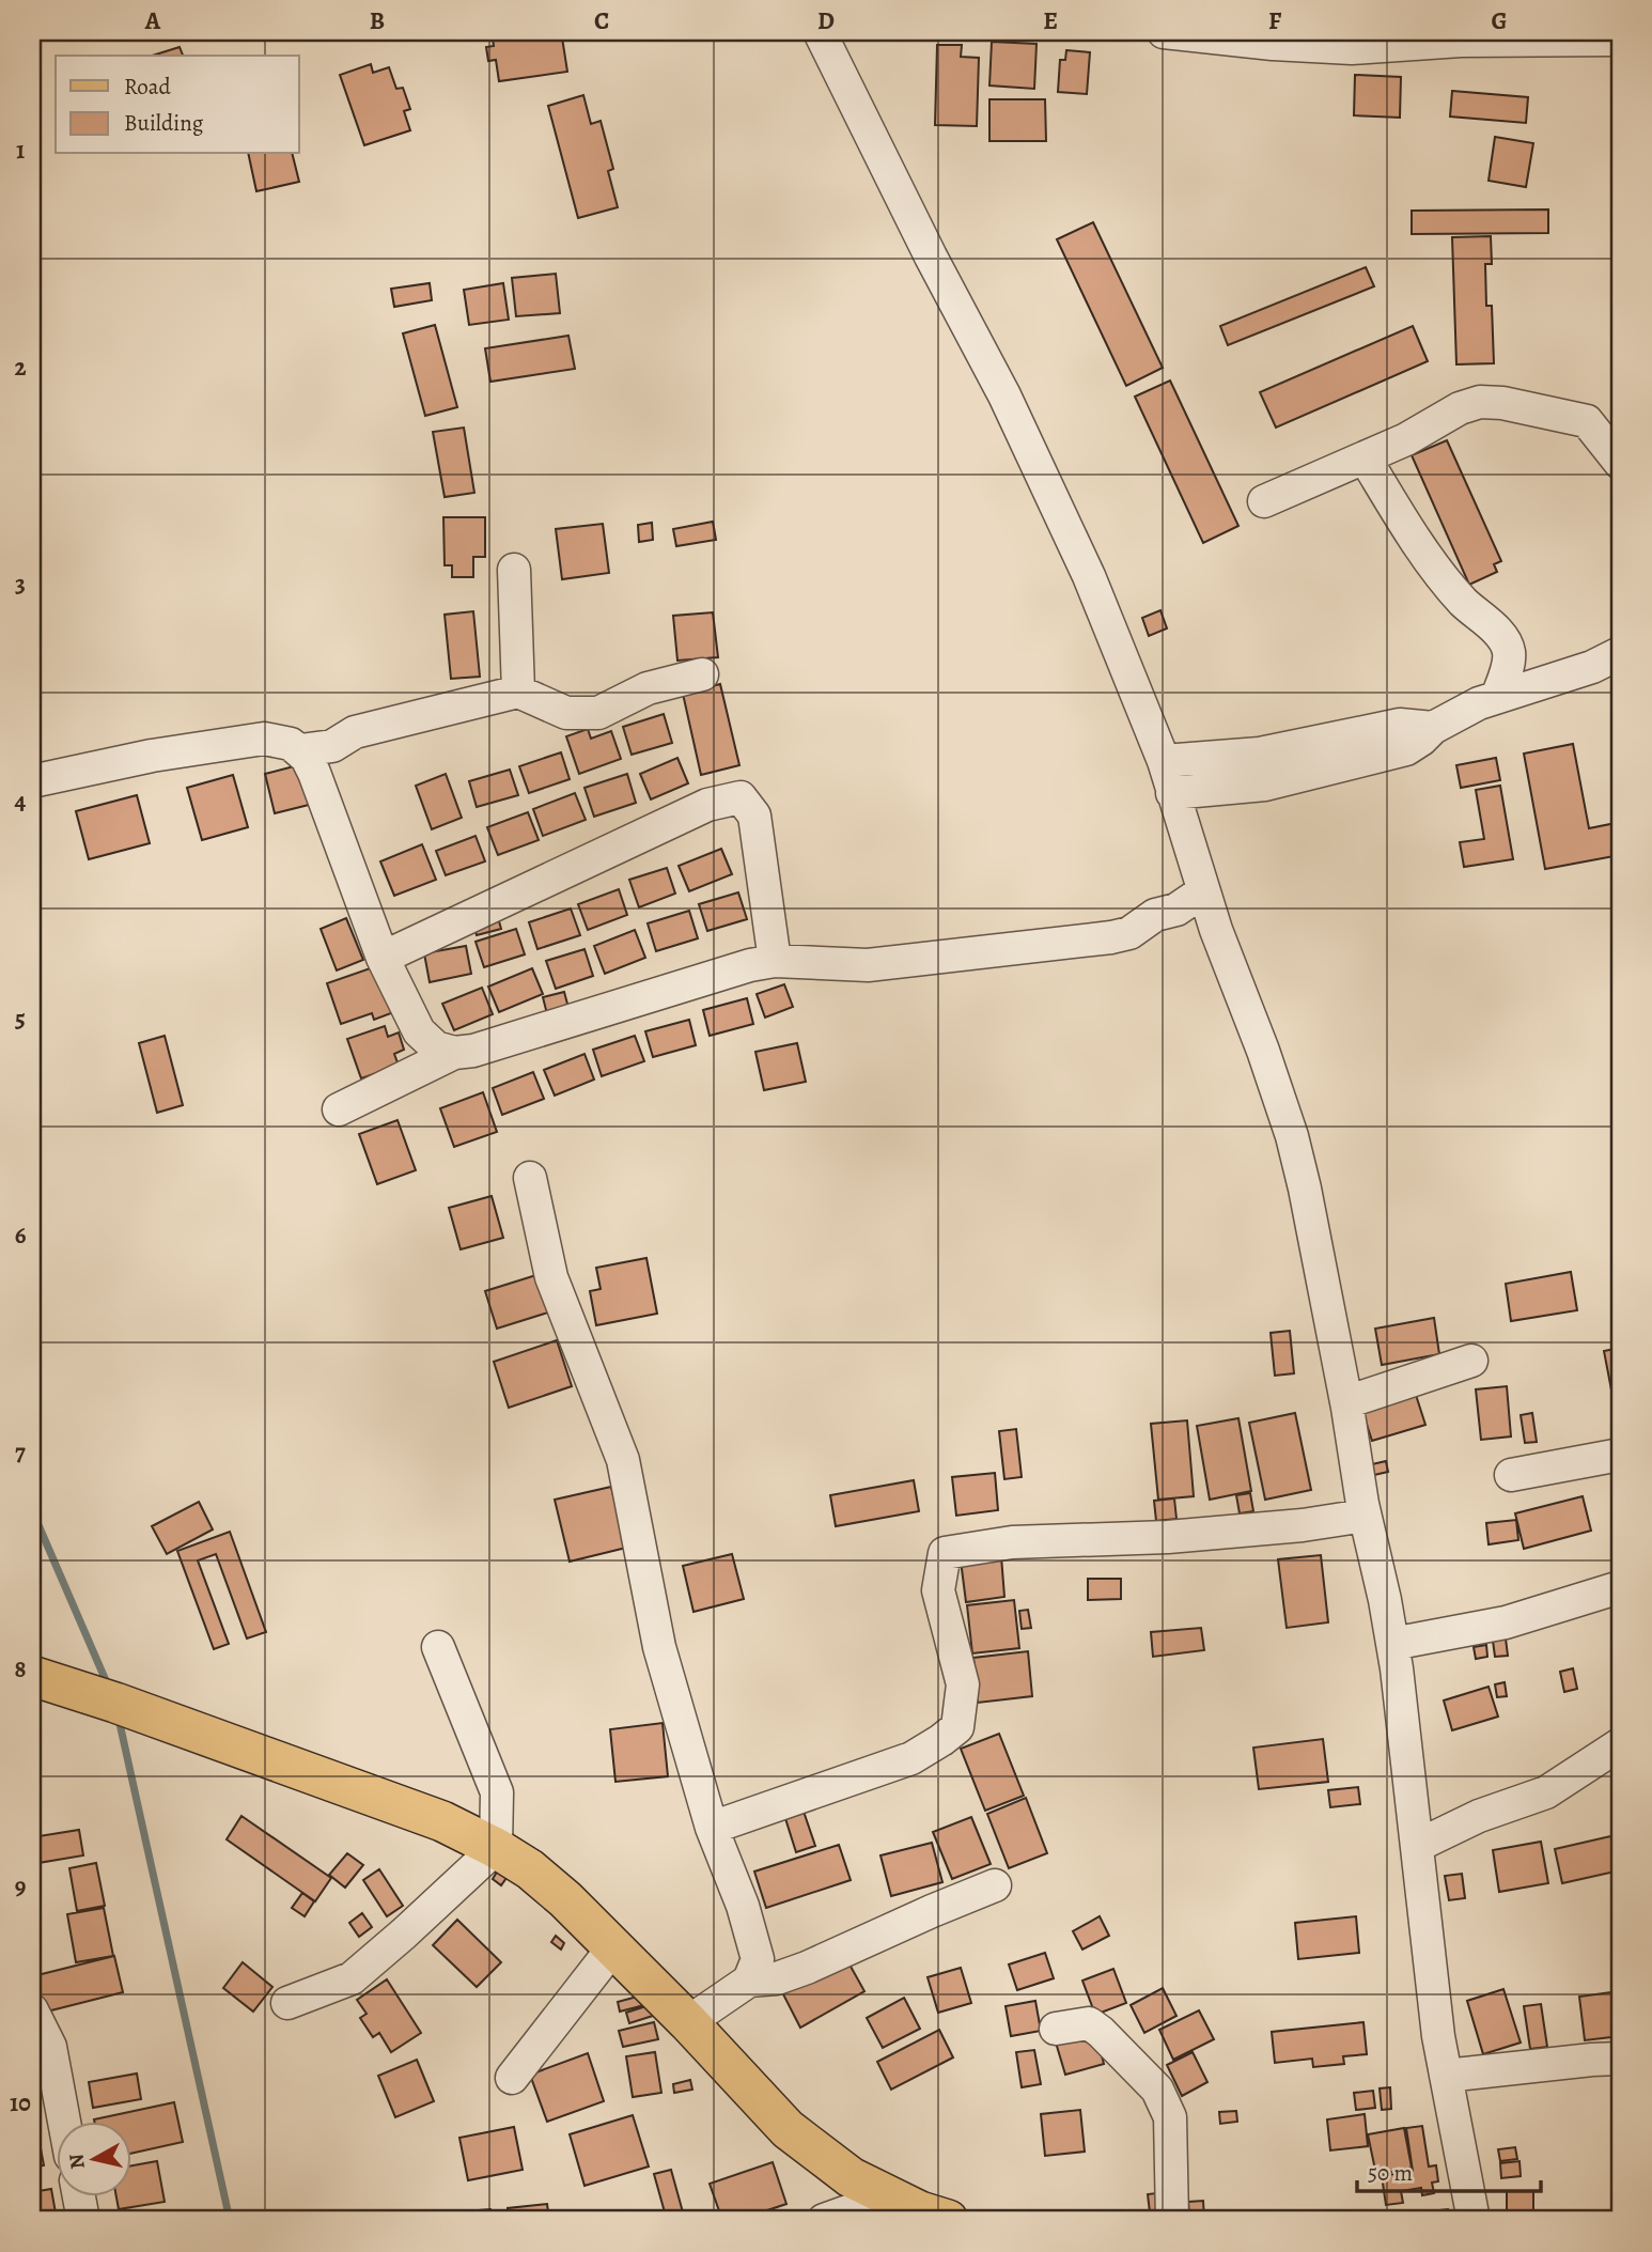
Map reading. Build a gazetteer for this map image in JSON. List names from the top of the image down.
{
  "legend": ["Road", "Building"],
  "scale_bar": "50 m",
  "north": "left",
  "grid": {
    "columns": [
      "A",
      "B",
      "C",
      "D",
      "E",
      "F",
      "G"
    ],
    "rows": [
      "1",
      "2",
      "3",
      "4",
      "5",
      "6",
      "7",
      "8",
      "9",
      "10"
    ]
  }
}
